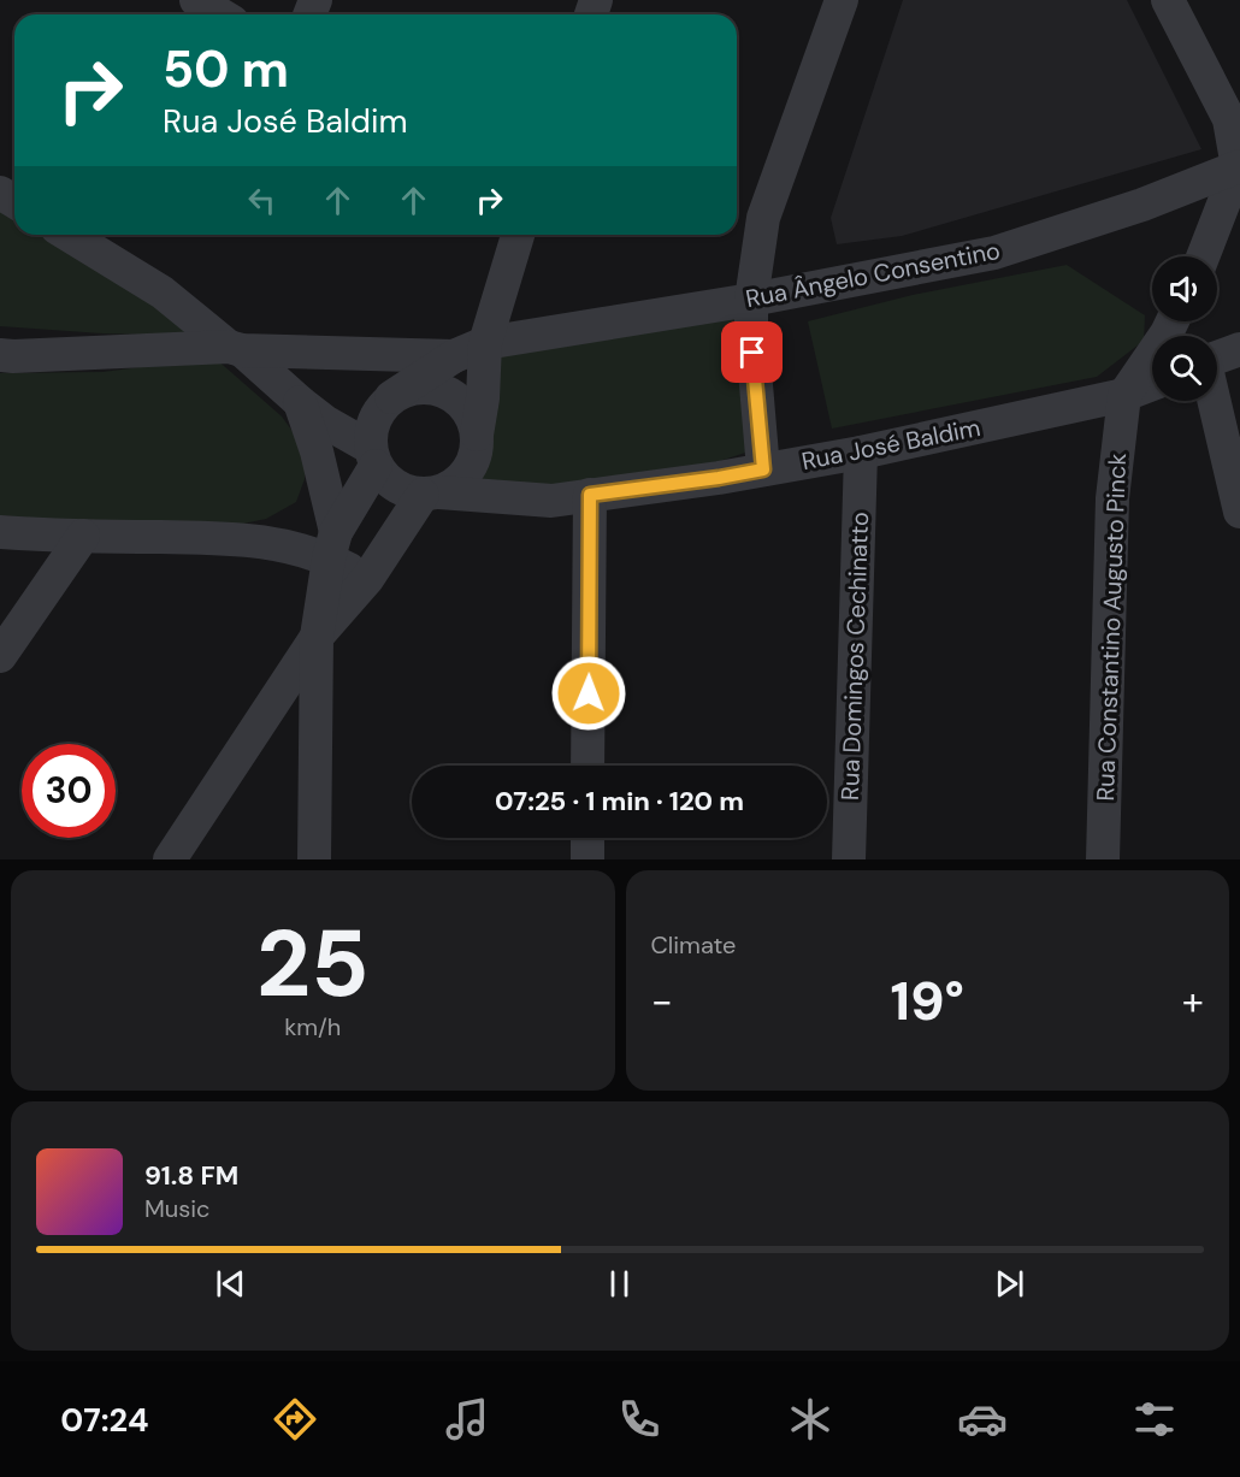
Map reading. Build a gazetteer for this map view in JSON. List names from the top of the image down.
{
  "streets": {
    "street": [
      "Rua Ângelo Consentino",
      "Rua José Baldim",
      "Rua Constantino Augusto Pinck",
      "Rua Domingos Cechinatto"
    ]
  },
  "crossings": [
    ["Rua Ângelo Consentino", "Rua José Baldim"],
    ["Rua José Baldim", "Rua Constantino Augusto Pinck"],
    ["Rua José Baldim", "Rua Domingos Cechinatto"]
  ],
  "page": {
    "turn": ["50 m", "Rua José Baldim"],
    "limit": "30",
    "trip": "07:25 · 1 min · 120 m",
    "tile": [
      ["25", "km/h"],
      "Climate"
    ],
    "heat": ["−", "19°", "+"],
    "song": ["91.8 FM", "Music"],
    "tabs": "07:24"
  }
}
